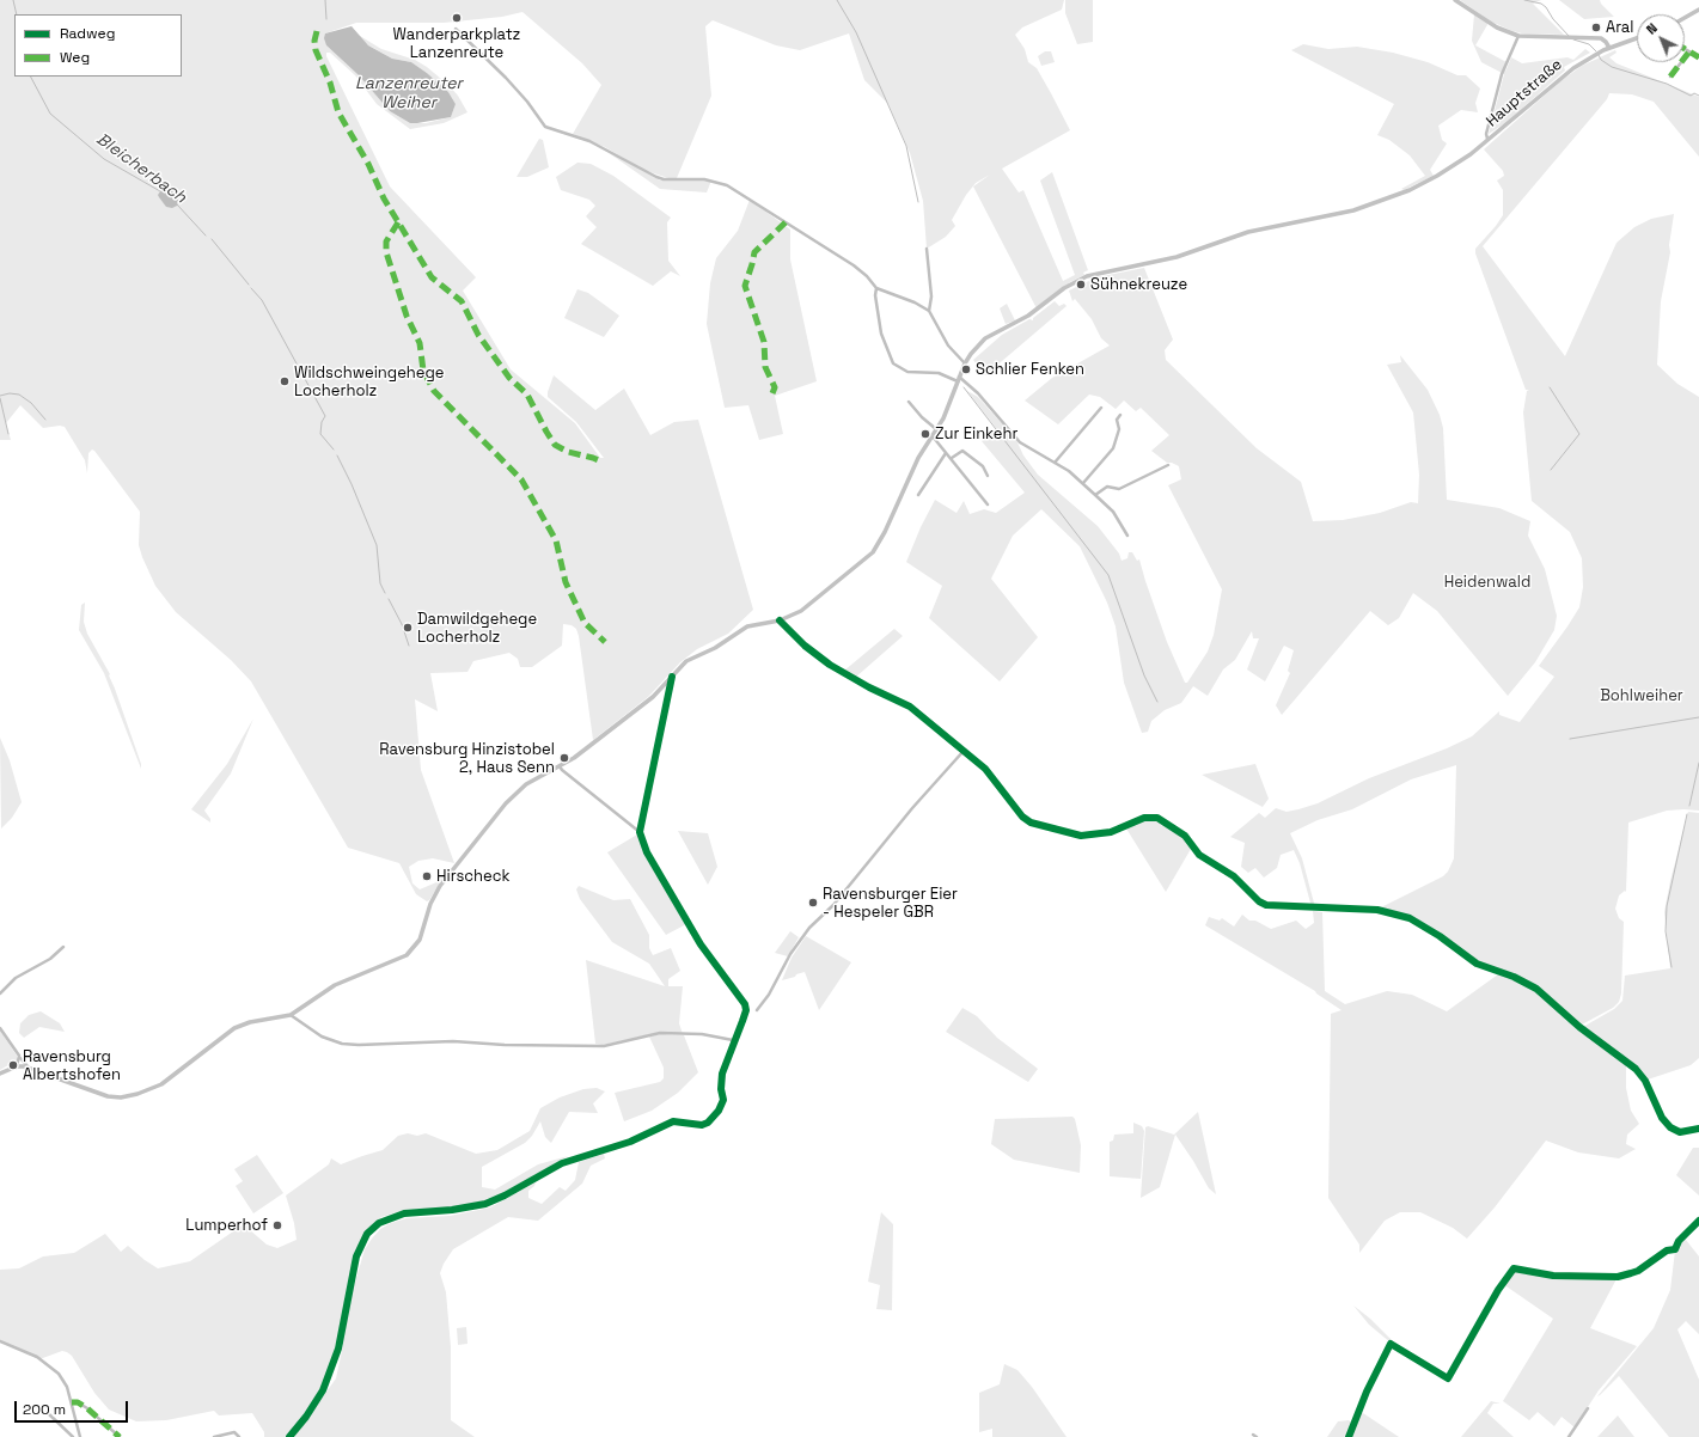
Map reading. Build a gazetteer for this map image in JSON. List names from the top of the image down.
{
  "streets": {
    "main road": ["Hauptstraße"]
  },
  "water": ["Lanzenreuter Weiher", "Bleicherbach"],
  "parks": ["Heidenwald", "Bohlweiher"],
  "places": [
    "Wanderparkplatz Lanzenreute",
    "Aral",
    "Sühnekreuze",
    "Schlier Fenken",
    "Wildschweingehege Locherholz",
    "Zur Einkehr",
    "Damwildgehege Locherholz",
    "Ravensburg Hinzistobel 2, Haus Senn",
    "Hirscheck",
    "Ravensburger Eier - Hespeler GBR",
    "Ravensburg Albertshofen",
    "Lumperhof"
  ],
  "legend": ["Radweg", "Weg"],
  "scale_bar": "200 m",
  "north": "top left"
}
